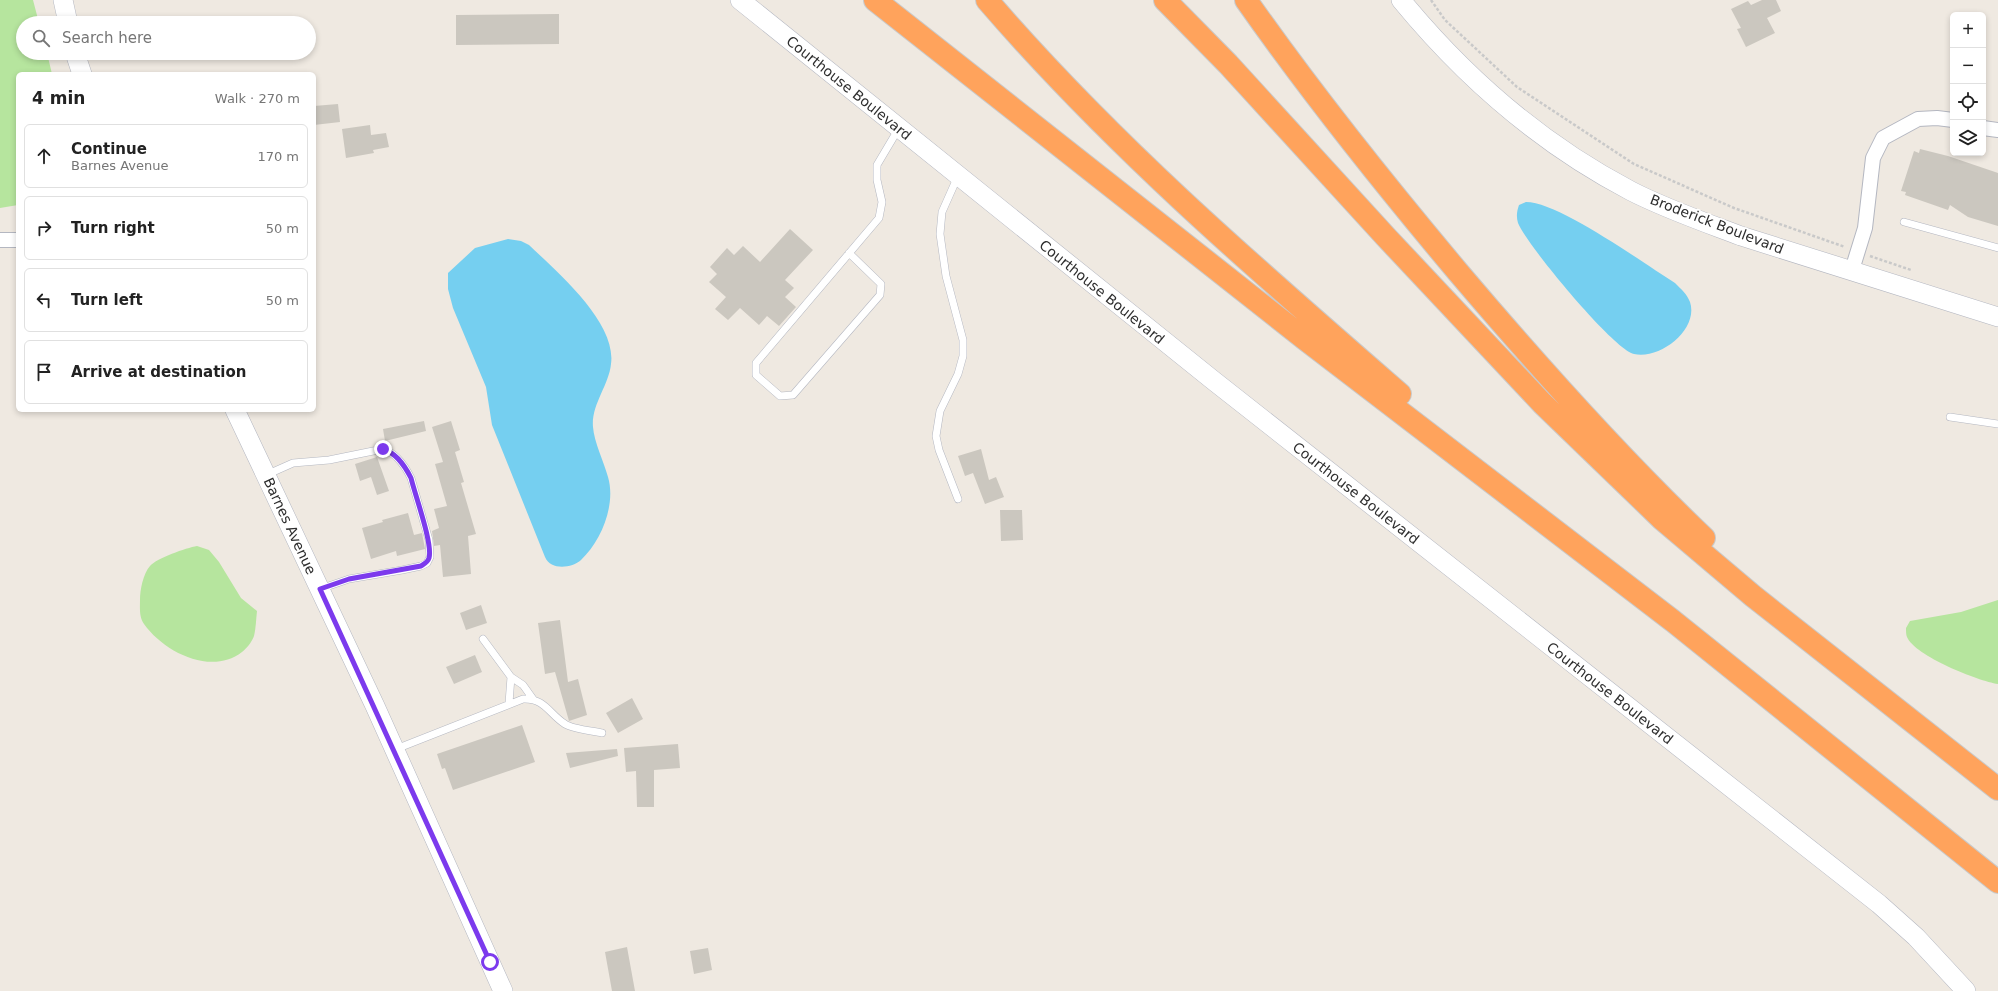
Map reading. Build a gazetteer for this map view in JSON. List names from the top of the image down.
{
  "streets": {
    "street": ["Courthouse Boulevard", "Broderick Boulevard", "Barnes Avenue"]
  },
  "page": {
    "map_buttons": ["+", "−"],
    "search": "Search here",
    "heading": ["4 min", "Walk · 270 m"],
    "list": [
      ["Continue", "Barnes Avenue", "170 m"],
      ["Turn right", "50 m"],
      ["Turn left", "50 m"],
      "Arrive at destination"
    ]
  }
}
